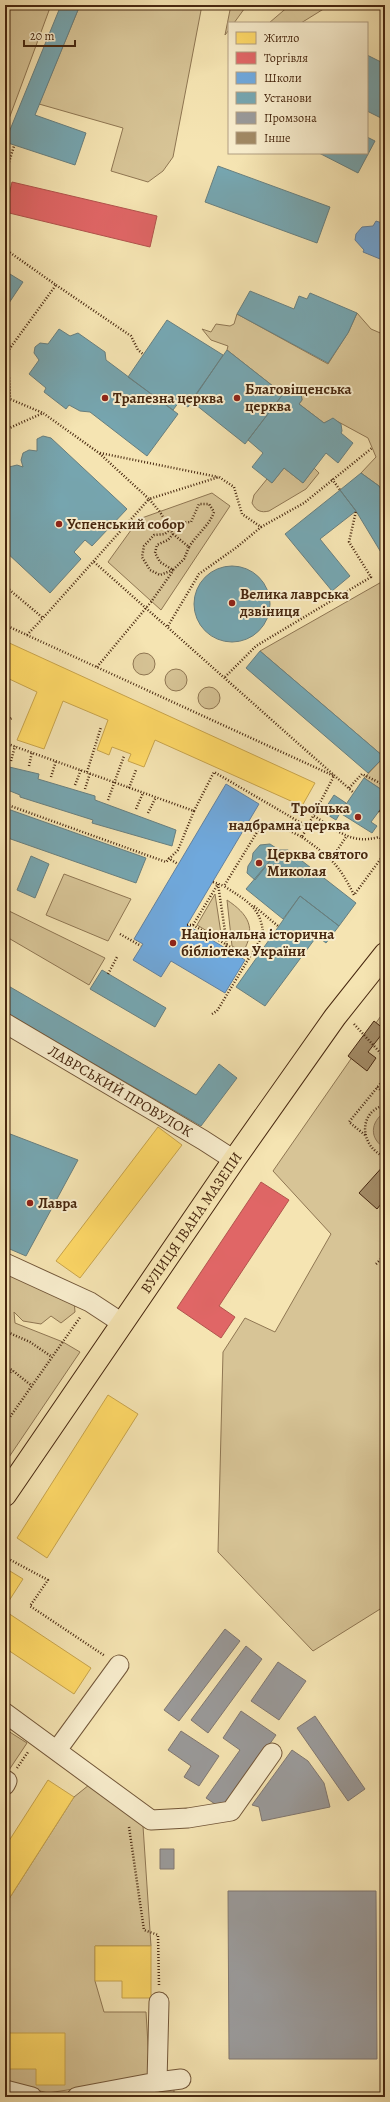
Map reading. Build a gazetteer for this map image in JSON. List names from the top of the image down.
{
  "streets": {
    "main road": ["ВУЛИЦЯ ІВАНА МАЗЕПИ"],
    "lane": ["ЛАВРСЬКИЙ ПРОВУЛОК"]
  },
  "crossings": [
    ["ЛАВРСЬКИЙ ПРОВУЛОК", "ВУЛИЦЯ ІВАНА МАЗЕПИ"]
  ],
  "places": [
    "Трапезна церква",
    "Благовіщенська церква",
    "Успенський собор",
    "Велика лаврська дзвіниця",
    "Троїцька надбрамна церква",
    "Церква святого Миколая",
    "Національна історична бібліотека України",
    "Лавра"
  ],
  "legend": [
    "Житло",
    "Торгівля",
    "Школи",
    "Установи",
    "Промзона",
    "Інше"
  ],
  "scale_bar": "20 m"
}
